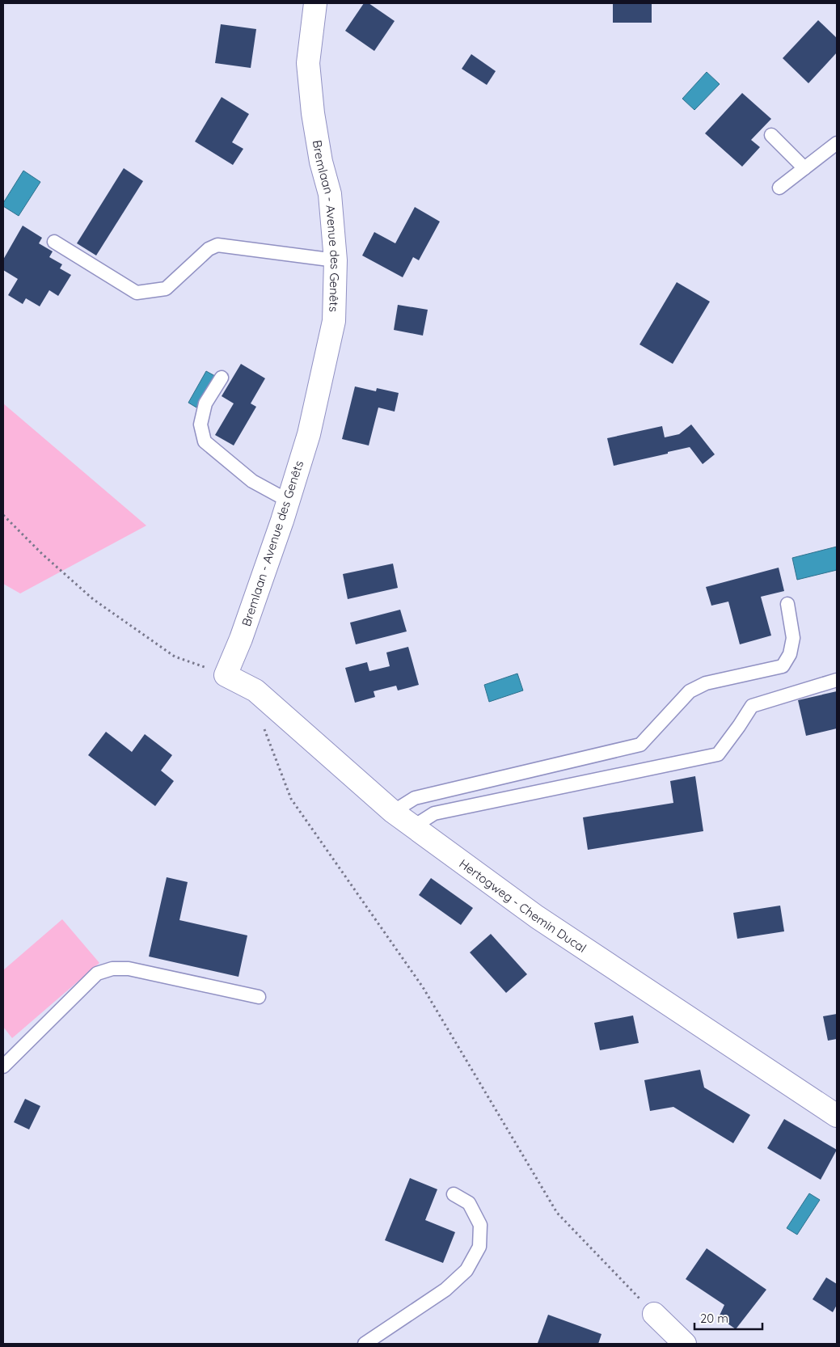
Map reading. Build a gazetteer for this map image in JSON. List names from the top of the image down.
{
  "streets": {
    "street": ["Bremlaan - Avenue des Genêts", "Hertogweg - Chemin Ducal"]
  },
  "crossings": [
    ["Bremlaan - Avenue des Genêts", "Hertogweg - Chemin Ducal"]
  ],
  "scale_bar": "20 m"
}
